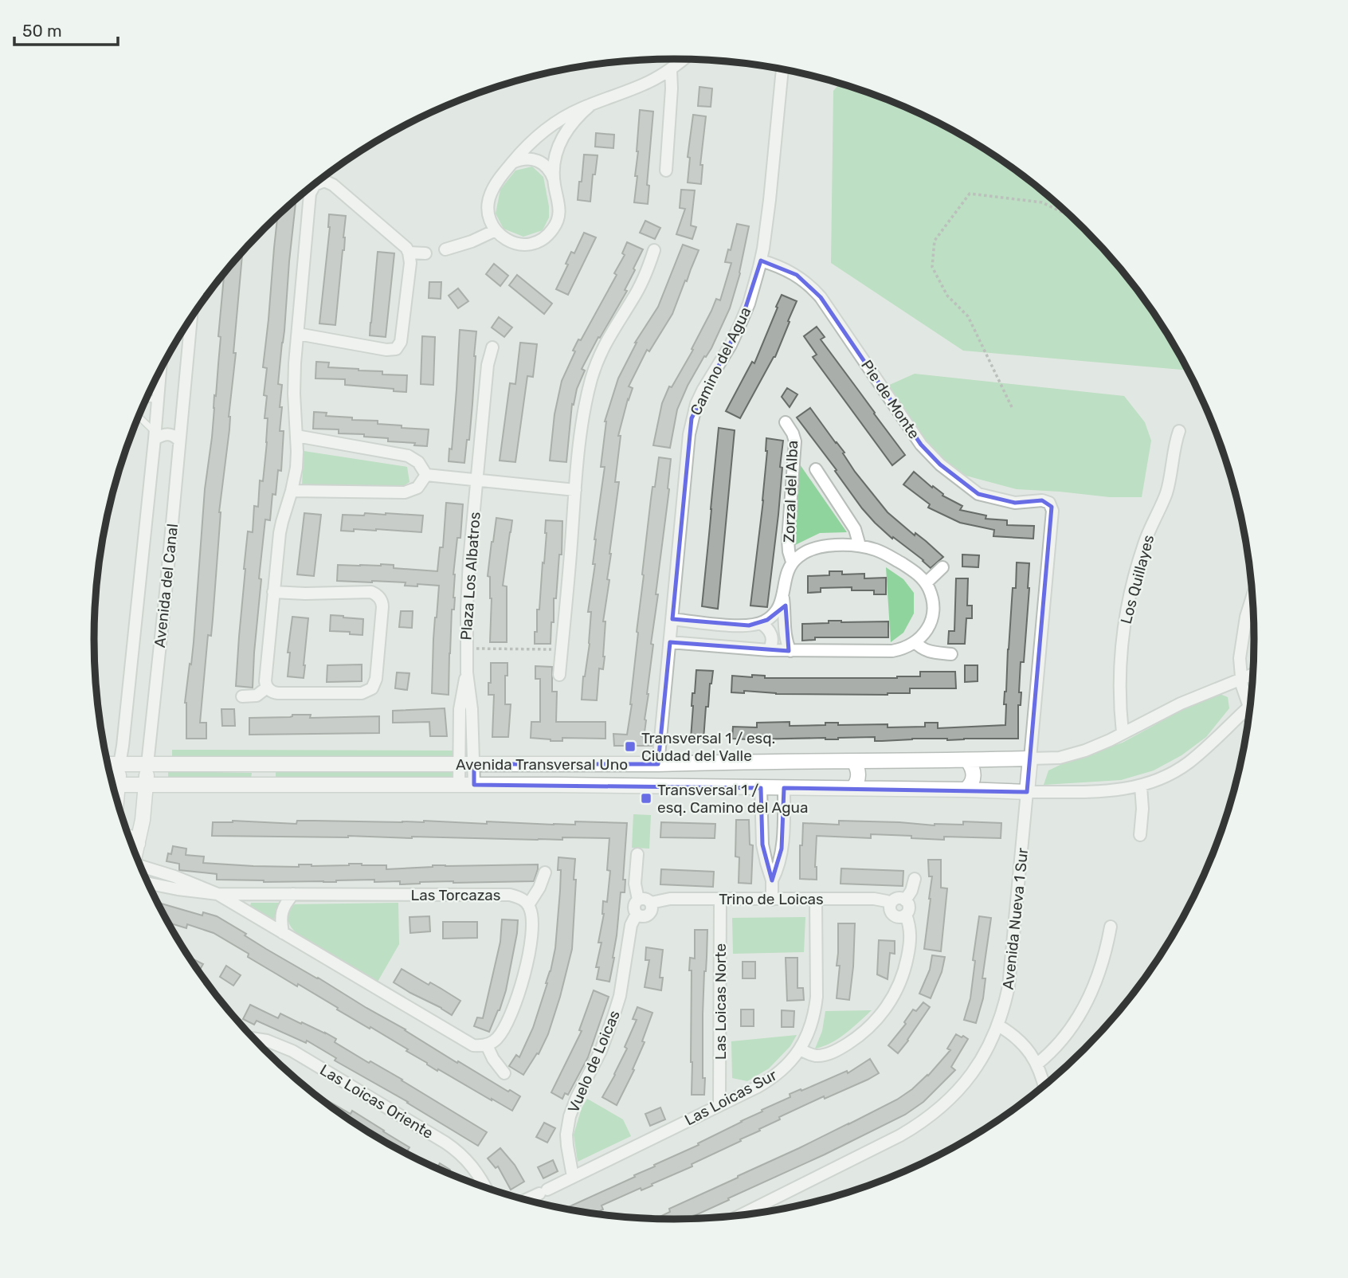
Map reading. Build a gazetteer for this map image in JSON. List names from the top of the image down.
{
  "streets": {
    "street": [
      "Camino del Agua",
      "Pie de Monte",
      "Zorzal del Alba",
      "Plaza Los Albatros",
      "Los Quillayes",
      "Avenida del Canal",
      "Avenida Transversal Uno",
      "Las Torcazas",
      "Trino de Loicas",
      "Avenida Nueva 1 Sur",
      "Las Loicas Norte",
      "Vuelo de Loicas",
      "Las Loicas Sur",
      "Las Loicas Oriente"
    ]
  },
  "crossings": [
    ["Camino del Agua", "Pie de Monte"],
    ["Camino del Agua", "Avenida Transversal Uno"],
    ["Pie de Monte", "Avenida Nueva 1 Sur"],
    ["Plaza Los Albatros", "Avenida Transversal Uno"],
    ["Avenida del Canal", "Avenida Transversal Uno"],
    ["Avenida Transversal Uno", "Avenida Nueva 1 Sur"],
    ["Trino de Loicas", "Las Loicas Norte"],
    ["Trino de Loicas", "Vuelo de Loicas"],
    ["Trino de Loicas", "Las Loicas Sur"],
    ["Las Loicas Norte", "Las Loicas Sur"],
    ["Vuelo de Loicas", "Las Loicas Sur"]
  ],
  "places": {
    "transit": ["Transversal 1 / esq. Ciudad del Valle", "Transversal 1 / esq. Camino del Agua"]
  },
  "scale_bar": "50 m"
}
